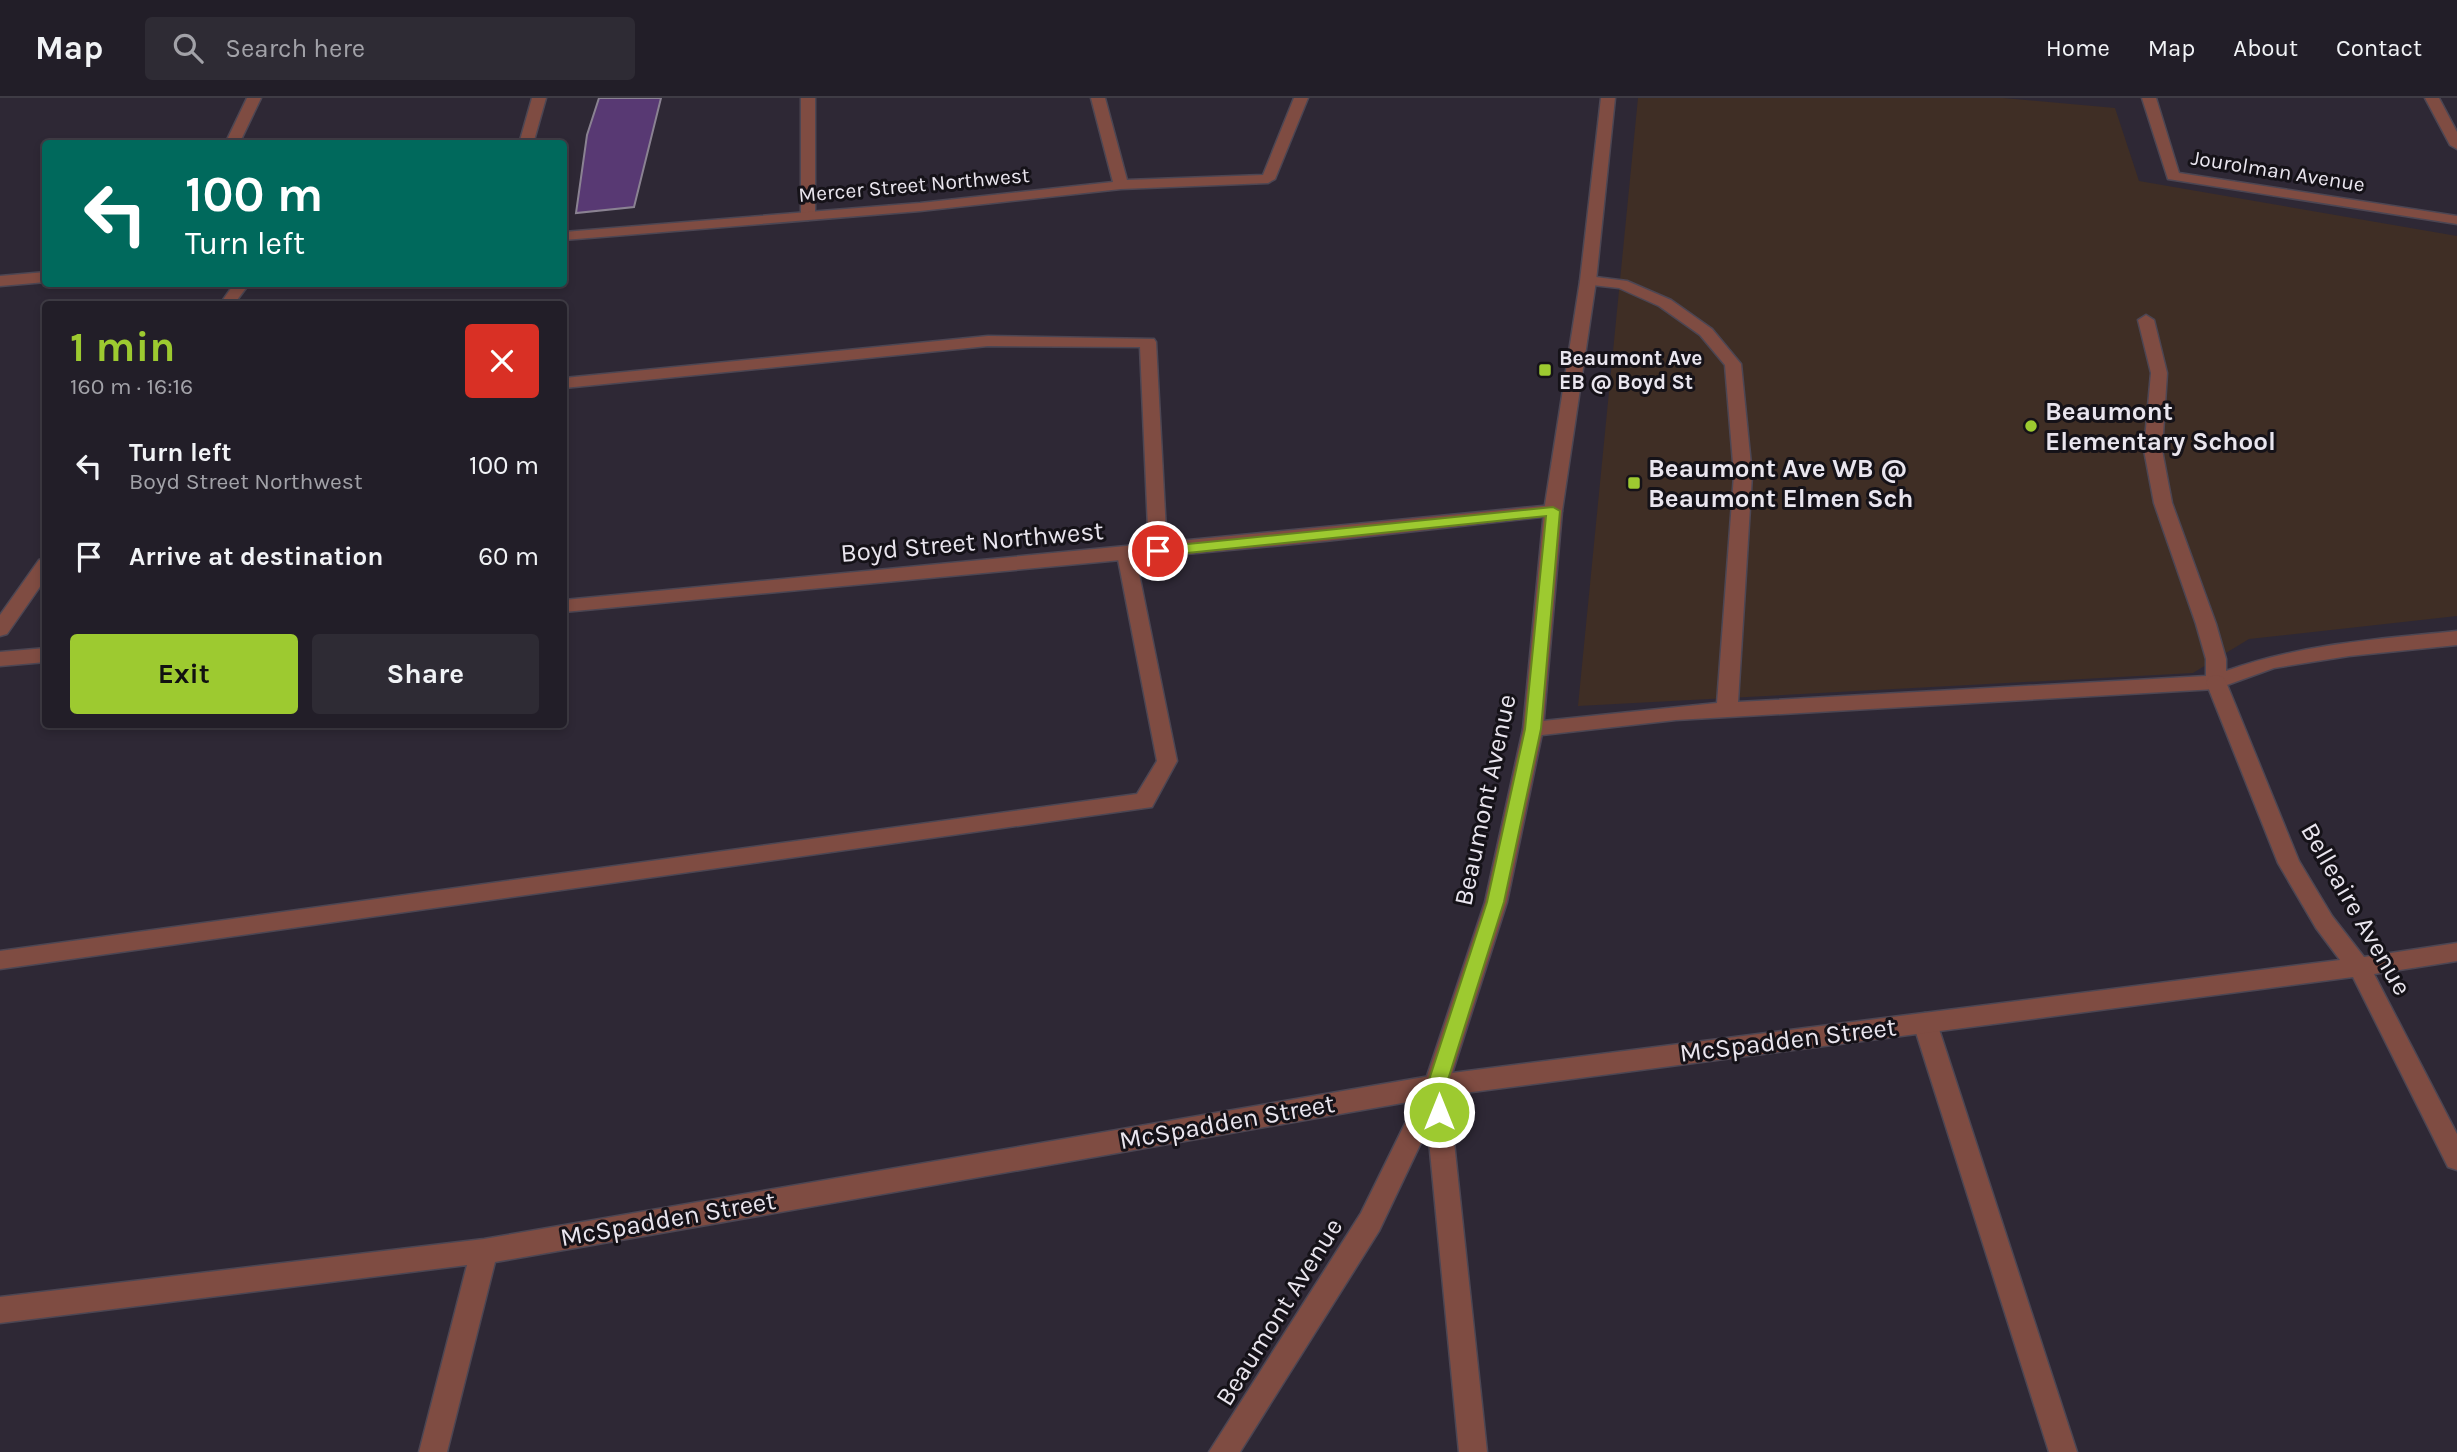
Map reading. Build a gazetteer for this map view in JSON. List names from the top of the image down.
{
  "streets": {
    "street": [
      "Jourolman Avenue",
      "Mercer Street Northwest",
      "Boyd Street Northwest",
      "Beaumont Avenue",
      "Belleaire Avenue",
      "McSpadden Street"
    ]
  },
  "crossings": [
    ["Boyd Street Northwest", "Beaumont Avenue"],
    ["Beaumont Avenue", "McSpadden Street"],
    ["Belleaire Avenue", "McSpadden Street"]
  ],
  "places": {
    "transit": ["Beaumont Ave EB @ Boyd St", "Beaumont Ave WB @ Beaumont Elmen Sch"],
    "other": ["Beaumont Elementary School"]
  },
  "page": {
    "header": "Map",
    "search": "Search here",
    "nav": [
      "Home",
      "Map",
      "About",
      "Contact"
    ],
    "turn": ["100 m", "Turn left"],
    "heading": ["1 min", "160 m · 16:16"],
    "list": [
      {
        "name": "Turn left",
        "note": "Boyd Street Northwest",
        "value": "100 m"
      },
      {
        "name": "Arrive at destination",
        "value": "60 m"
      }
    ],
    "buttons": ["Exit", "Share"]
  }
}
